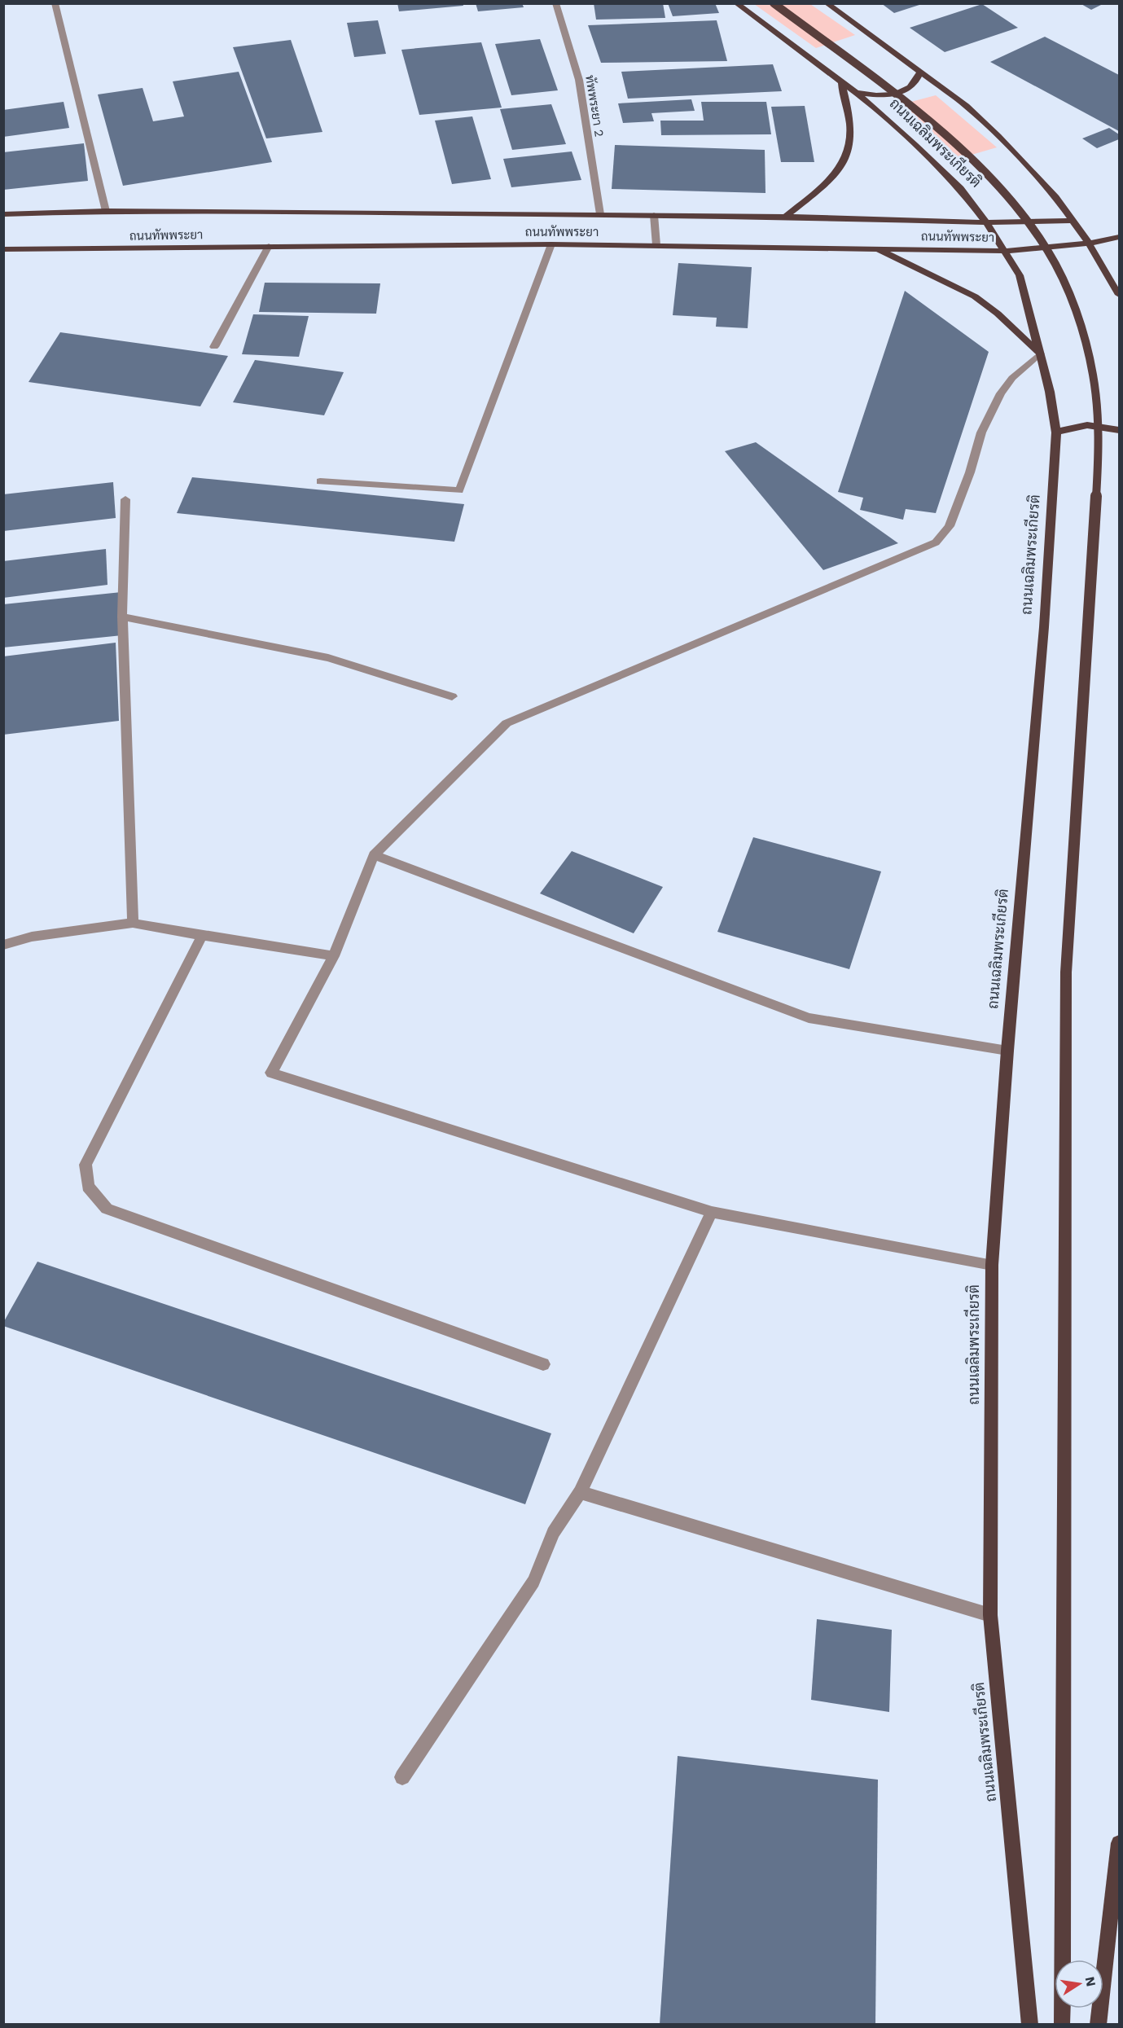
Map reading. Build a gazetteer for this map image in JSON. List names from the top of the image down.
{
  "streets": {
    "main road": ["ถนนเฉลิมพระเกียรติ", "ถนนทัพพระยา"],
    "street": ["ทัพพระยา 2"]
  },
  "crossings": [
    ["ทัพพระยา 2", "ถนนทัพพระยา"],
    ["ถนนเฉลิมพระเกียรติ", "ถนนทัพพระยา"]
  ],
  "north": "right"
}
